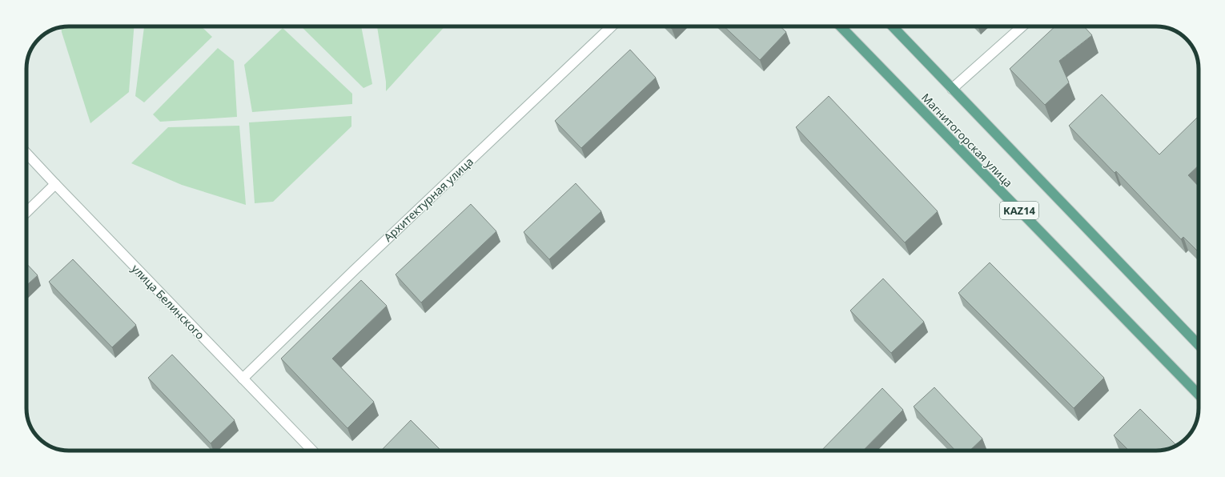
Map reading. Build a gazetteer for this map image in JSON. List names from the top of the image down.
{
  "streets": {
    "main road": ["Магнитогорская улица", "KAZ14"],
    "street": ["Архитектурная улица", "улица Белинского"]
  },
  "crossings": [
    ["Архитектурная улица", "улица Белинского"]
  ]
}
